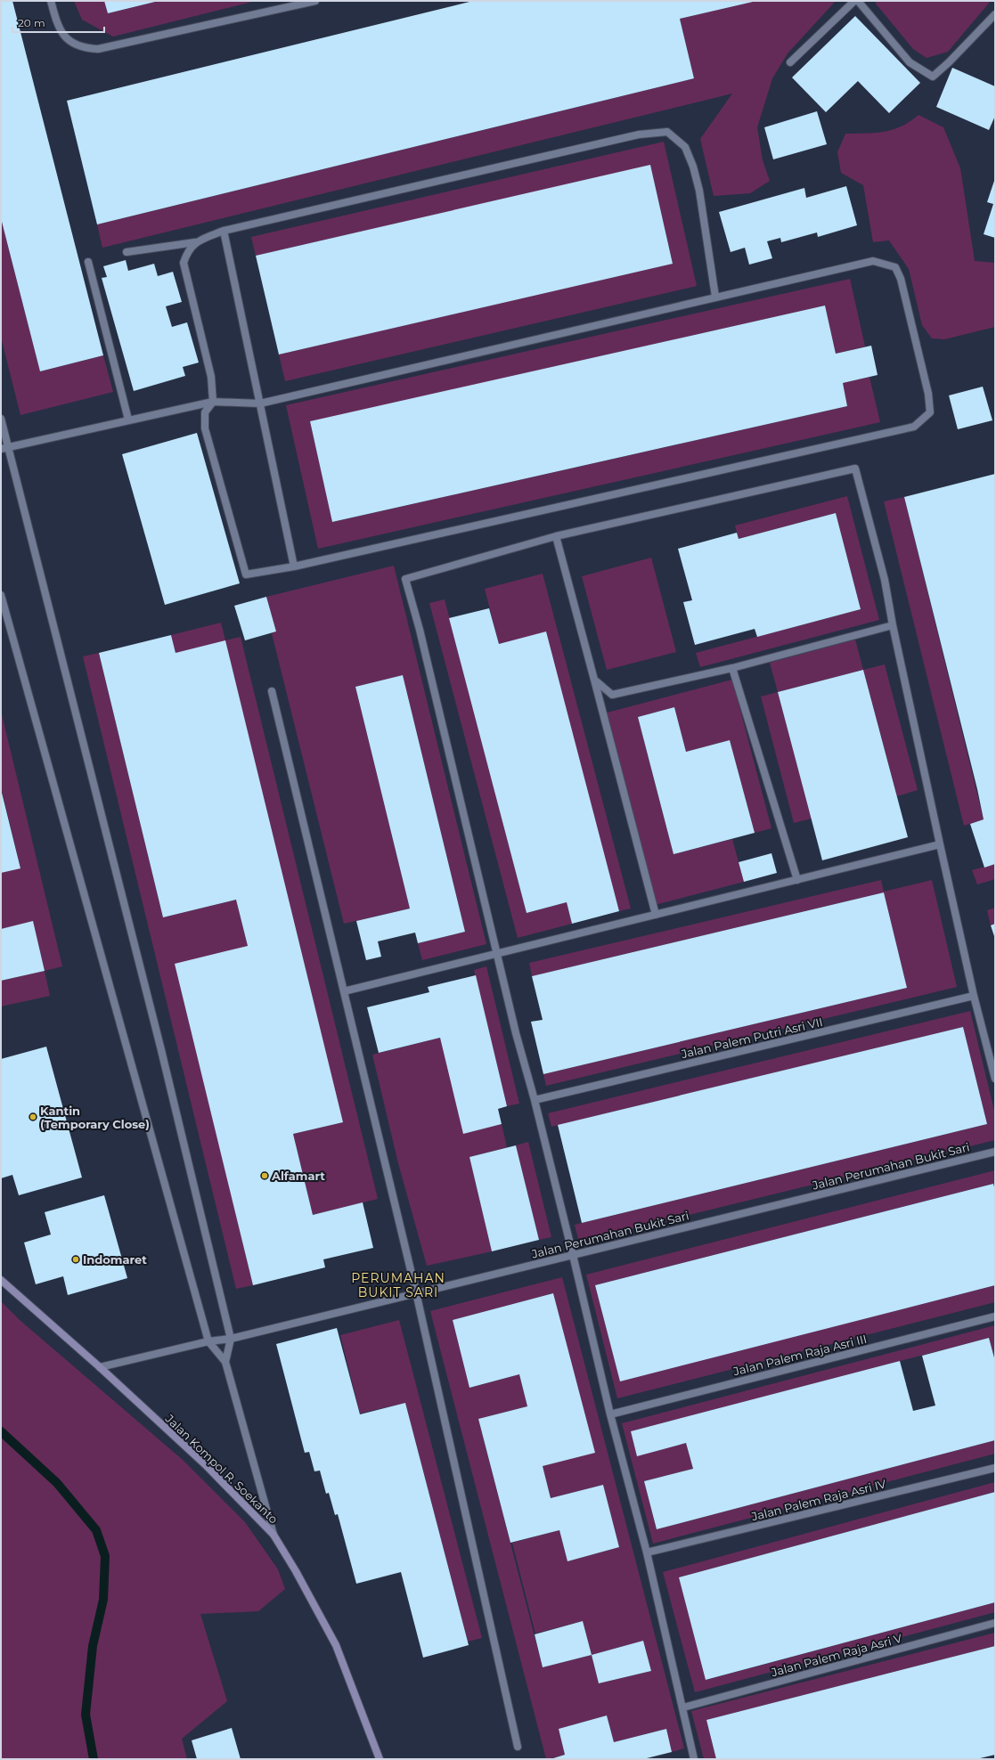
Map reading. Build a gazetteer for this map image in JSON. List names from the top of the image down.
{
  "streets": {
    "main road": ["Jalan Kompol R. Soekanto"],
    "street": [
      "Jalan Palem Putri Asri VII",
      "Jalan Perumahan Bukit Sari",
      "Jalan Palem Raja Asri III",
      "Jalan Palem Raja Asri IV",
      "Jalan Palem Raja Asri V"
    ]
  },
  "crossings": [
    ["Jalan Perumahan Bukit Sari", "Jalan Kompol R. Soekanto"]
  ],
  "districts": ["PERUMAHAN BUKIT SARI"],
  "places": ["Kantin (Temporary Close)", "Alfamart", "Indomaret"],
  "scale_bar": "20 m"
}
